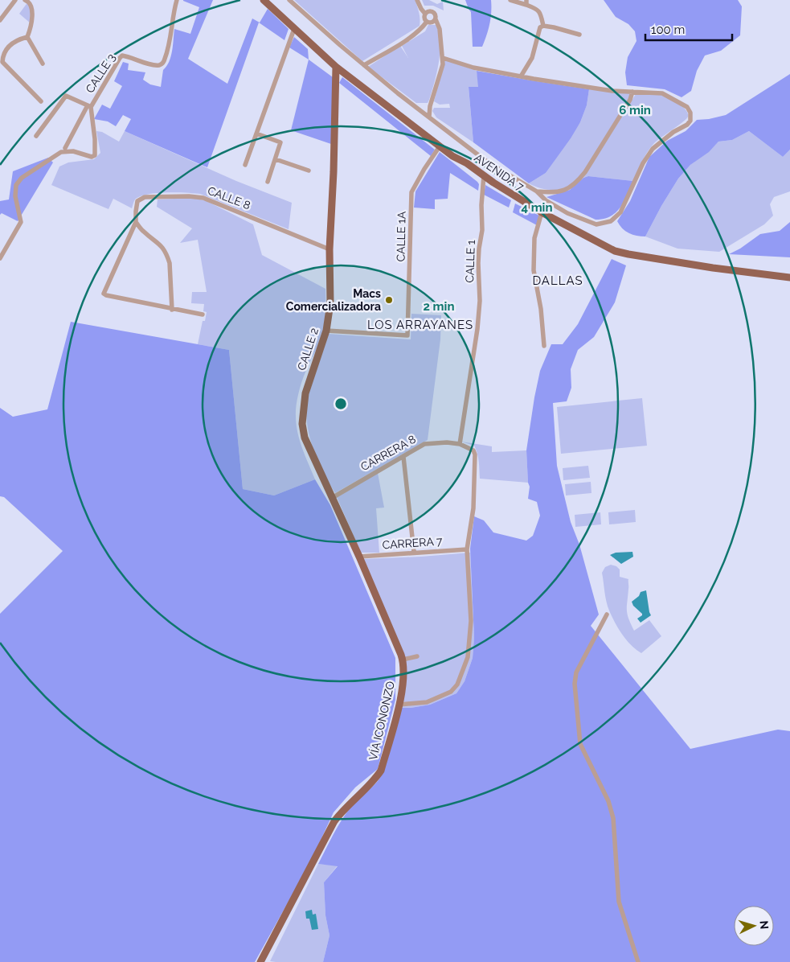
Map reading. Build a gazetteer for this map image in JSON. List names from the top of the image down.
{
  "streets": {
    "main road": ["AVENIDA 7", "CALLE 2", "VÍA ICONONZO"],
    "street": [
      "CALLE 3",
      "CALLE 8",
      "CALLE 1A",
      "CALLE 1",
      "CARRERA 8",
      "CARRERA 7"
    ]
  },
  "crossings": [
    ["AVENIDA 7", "CALLE 1A"],
    ["AVENIDA 7", "CALLE 1"],
    ["AVENIDA 7", "CALLE 2"],
    ["CALLE 8", "CALLE 2"],
    ["CALLE 1A", "CALLE 2"],
    ["CALLE 1", "CARRERA 8"],
    ["CALLE 2", "CARRERA 8"],
    ["CALLE 2", "CARRERA 7"],
    ["CALLE 2", "VÍA ICONONZO"],
    ["CARRERA 7", "VÍA ICONONZO"]
  ],
  "districts": ["DALLAS", "LOS ARRAYANES"],
  "places": ["Macs Comercializadora"],
  "scale_bar": "100 m",
  "north": "right",
  "rings": ["6 min", "4 min", "2 min"]
}
